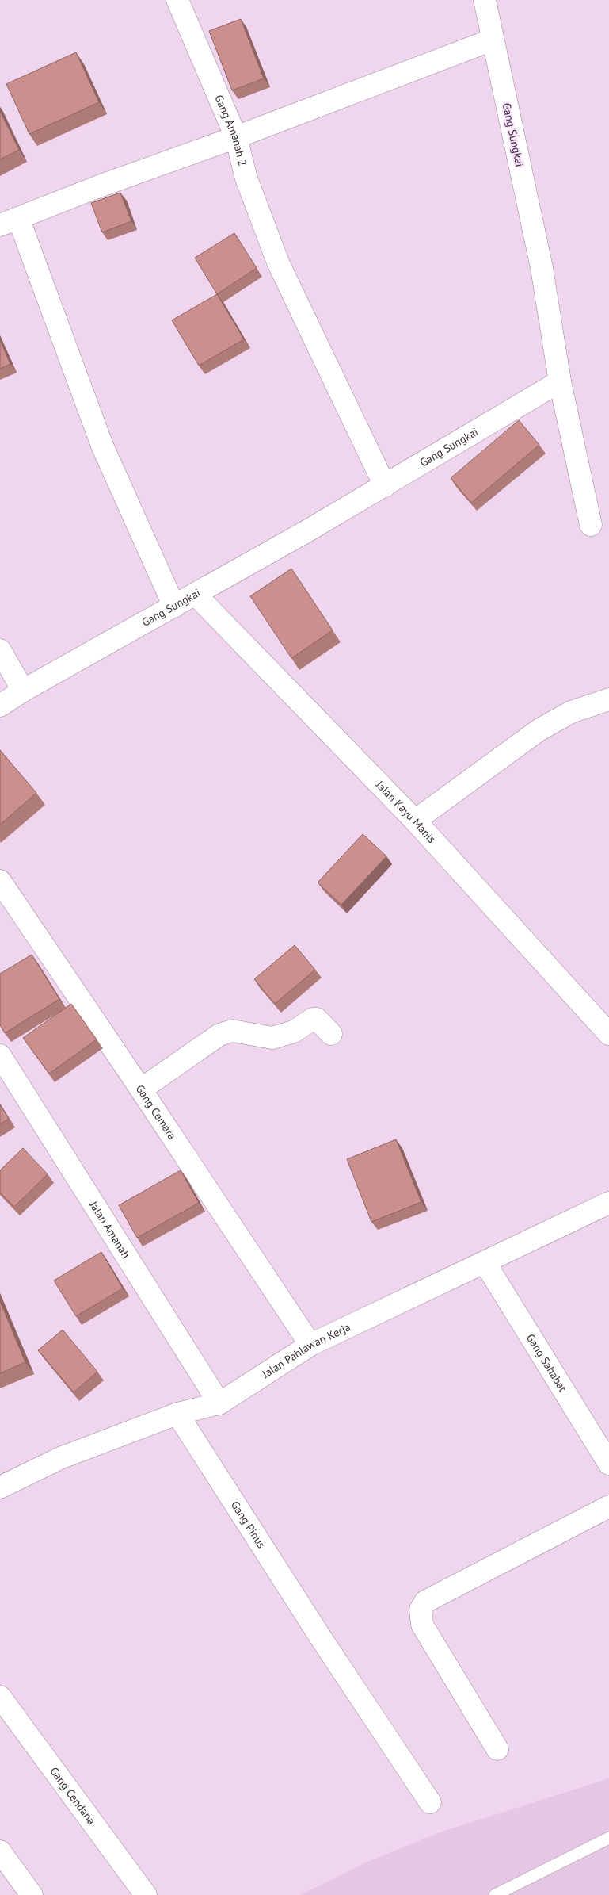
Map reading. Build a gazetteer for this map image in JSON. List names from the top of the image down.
{
  "streets": {
    "street": [
      "Gang Amanah 2",
      "Gang Sungkai",
      "Jalan Kayu Manis",
      "Gang Cemara",
      "Jalan Amanah",
      "Jalan Pahlawan Kerja",
      "Gang Sahabat",
      "Gang Pinus",
      "Gang Cendana"
    ]
  },
  "crossings": [
    ["Gang Amanah 2", "Gang Sungkai"],
    ["Gang Sungkai", "Jalan Kayu Manis"],
    ["Gang Cemara", "Jalan Pahlawan Kerja"],
    ["Jalan Amanah", "Jalan Pahlawan Kerja"],
    ["Jalan Pahlawan Kerja", "Gang Sahabat"],
    ["Jalan Pahlawan Kerja", "Gang Pinus"]
  ]
}
